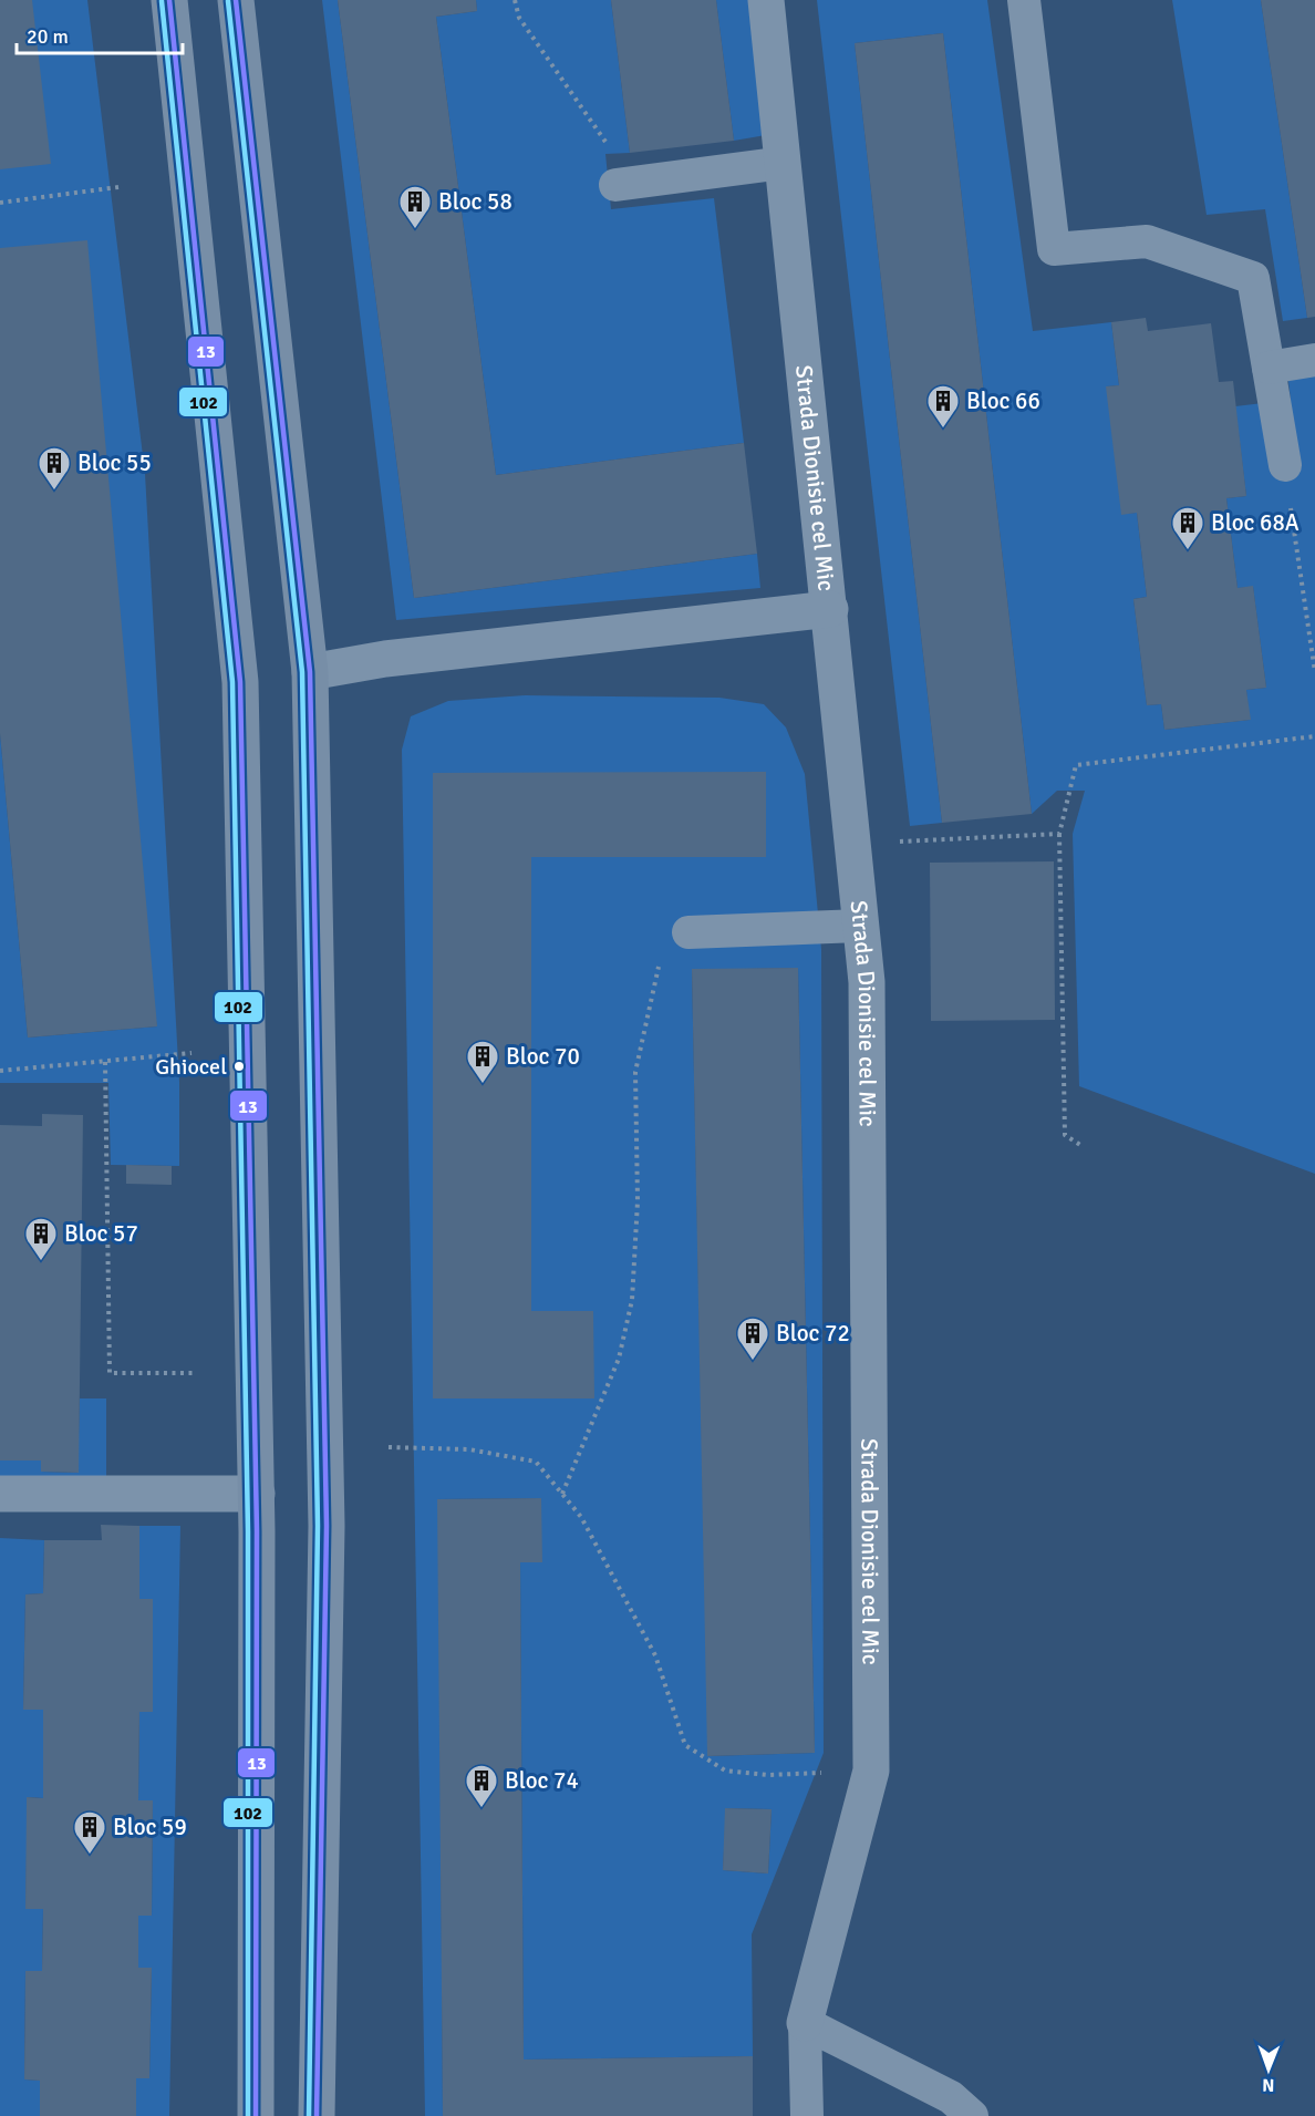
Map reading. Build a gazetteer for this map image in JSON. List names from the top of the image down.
{
  "streets": {
    "street": ["Strada Dionisie cel Mic"]
  },
  "places": {
    "building": [
      "Bloc 58",
      "Bloc 66",
      "Bloc 55",
      "Bloc 68A",
      "Bloc 70",
      "Bloc 57",
      "Bloc 72",
      "Bloc 74",
      "Bloc 59"
    ],
    "other": ["Ghiocel"]
  },
  "lines": ["transit line 13", "transit line 102"],
  "scale_bar": "20 m",
  "north": "bottom"
}
